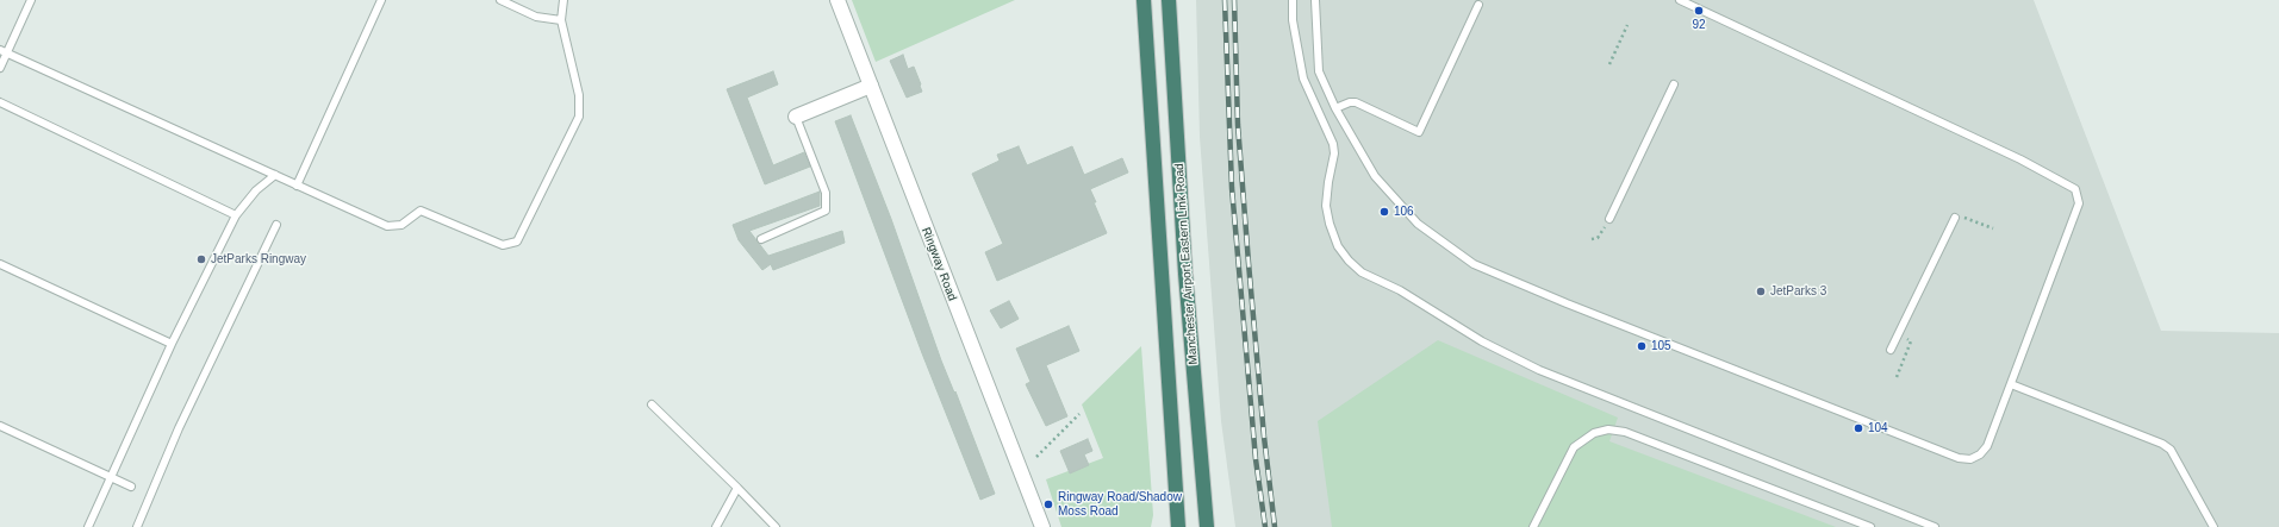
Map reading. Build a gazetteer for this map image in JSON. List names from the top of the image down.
{
  "streets": {
    "highway": ["Manchester Airport Eastern Link Road"],
    "street": ["Ringway Road"]
  },
  "places": [
    "92",
    "106",
    "JetParks Ringway",
    "JetParks 3",
    "105",
    "104",
    "Ringway Road/Shadow Moss Road"
  ]
}
